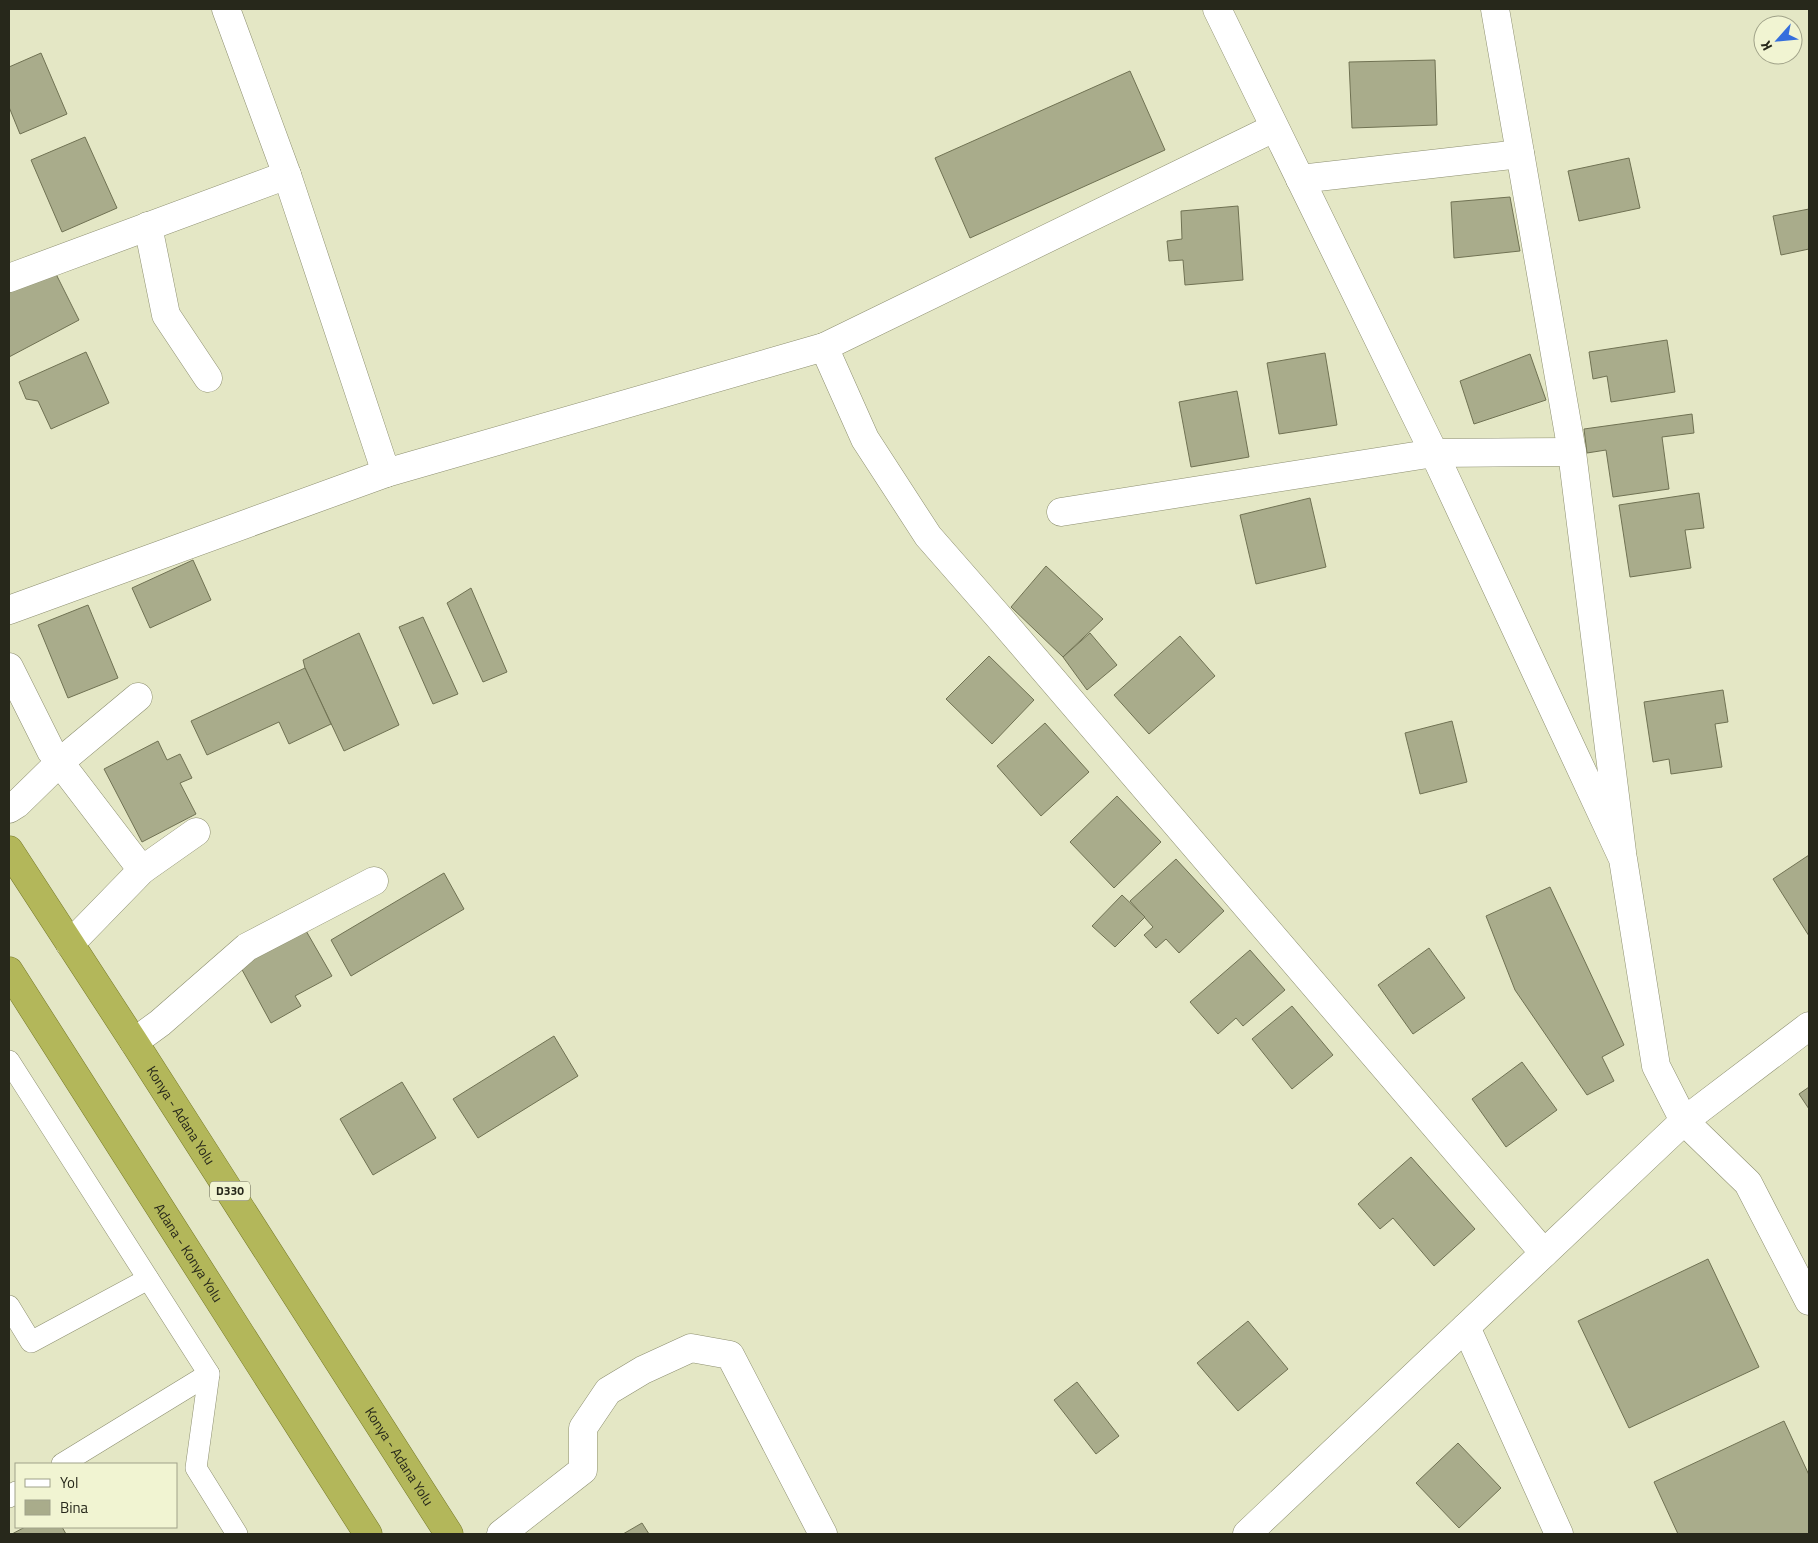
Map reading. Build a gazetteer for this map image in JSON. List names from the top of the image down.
{
  "streets": {
    "highway": ["Konya - Adana Yolu", "D330", "Adana - Konya Yolu"]
  },
  "legend": ["Yol", "Bina"],
  "north": "bottom left"
}
